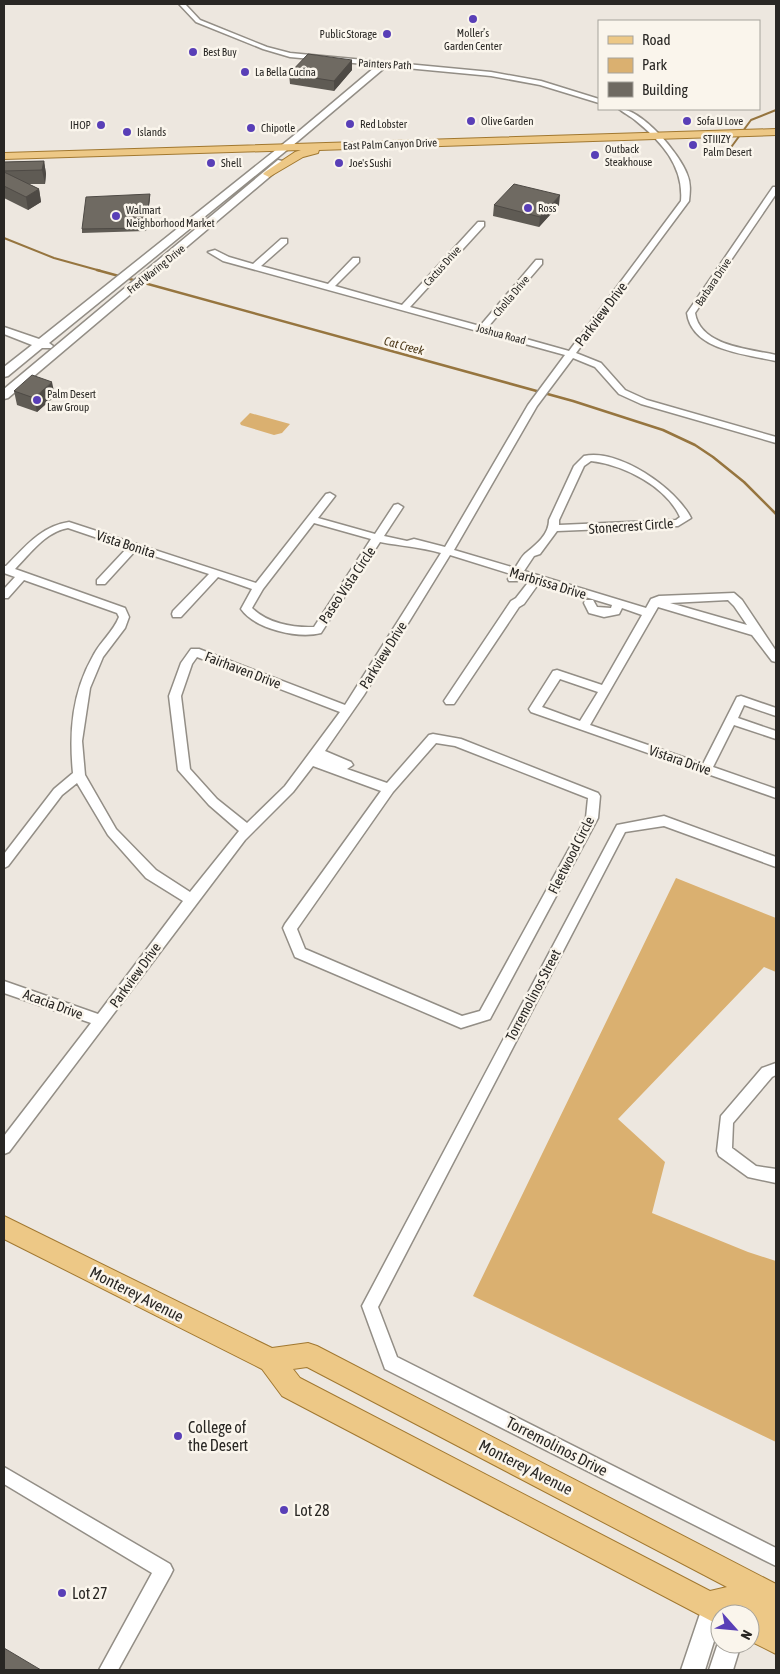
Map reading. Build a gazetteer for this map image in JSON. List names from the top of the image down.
{
  "streets": {
    "main road": ["East Palm Canyon Drive", "Fred Waring Drive", "Monterey Avenue"],
    "street": [
      "Painters Path",
      "Cactus Drive",
      "Barbara Drive",
      "Cholla Drive",
      "Parkview Drive",
      "Joshua Road",
      "Stonecrest Circle",
      "Vista Bonita",
      "Marbrissa Drive",
      "Paseo Vista Circle",
      "Fairhaven Drive",
      "Vistara Drive",
      "Fleetwood Circle",
      "Torremolinos Street",
      "Acacia Drive",
      "Torremolinos Drive"
    ]
  },
  "crossings": [
    ["Painters Path", "Fred Waring Drive"],
    ["East Palm Canyon Drive", "Fred Waring Drive"],
    ["East Palm Canyon Drive", "Parkview Drive"],
    ["Cactus Drive", "Joshua Road"],
    ["Cholla Drive", "Joshua Road"],
    ["Parkview Drive", "Joshua Road"],
    ["Parkview Drive", "Marbrissa Drive"],
    ["Parkview Drive", "Fairhaven Drive"],
    ["Parkview Drive", "Acacia Drive"],
    ["Stonecrest Circle", "Marbrissa Drive"],
    ["Vista Bonita", "Paseo Vista Circle"],
    ["Marbrissa Drive", "Paseo Vista Circle"],
    ["Torremolinos Street", "Torremolinos Drive"]
  ],
  "water": ["Cat Creek"],
  "places": [
    "Moller’s Garden Center",
    "Public Storage",
    "Best Buy",
    "La Bella Cucina",
    "Olive Garden",
    "Sofa U Love",
    "Red Lobster",
    "IHOP",
    "Chipotle",
    "Islands",
    "STIIIZY Palm Desert",
    "Outback Steakhouse",
    "Shell",
    "Joe's Sushi",
    "Ross",
    "Walmart Neighborhood Market",
    "Palm Desert Law Group",
    "College of the Desert",
    "Lot 28",
    "Lot 27"
  ],
  "legend": ["Road", "Park", "Building"],
  "north": "bottom right"
}
